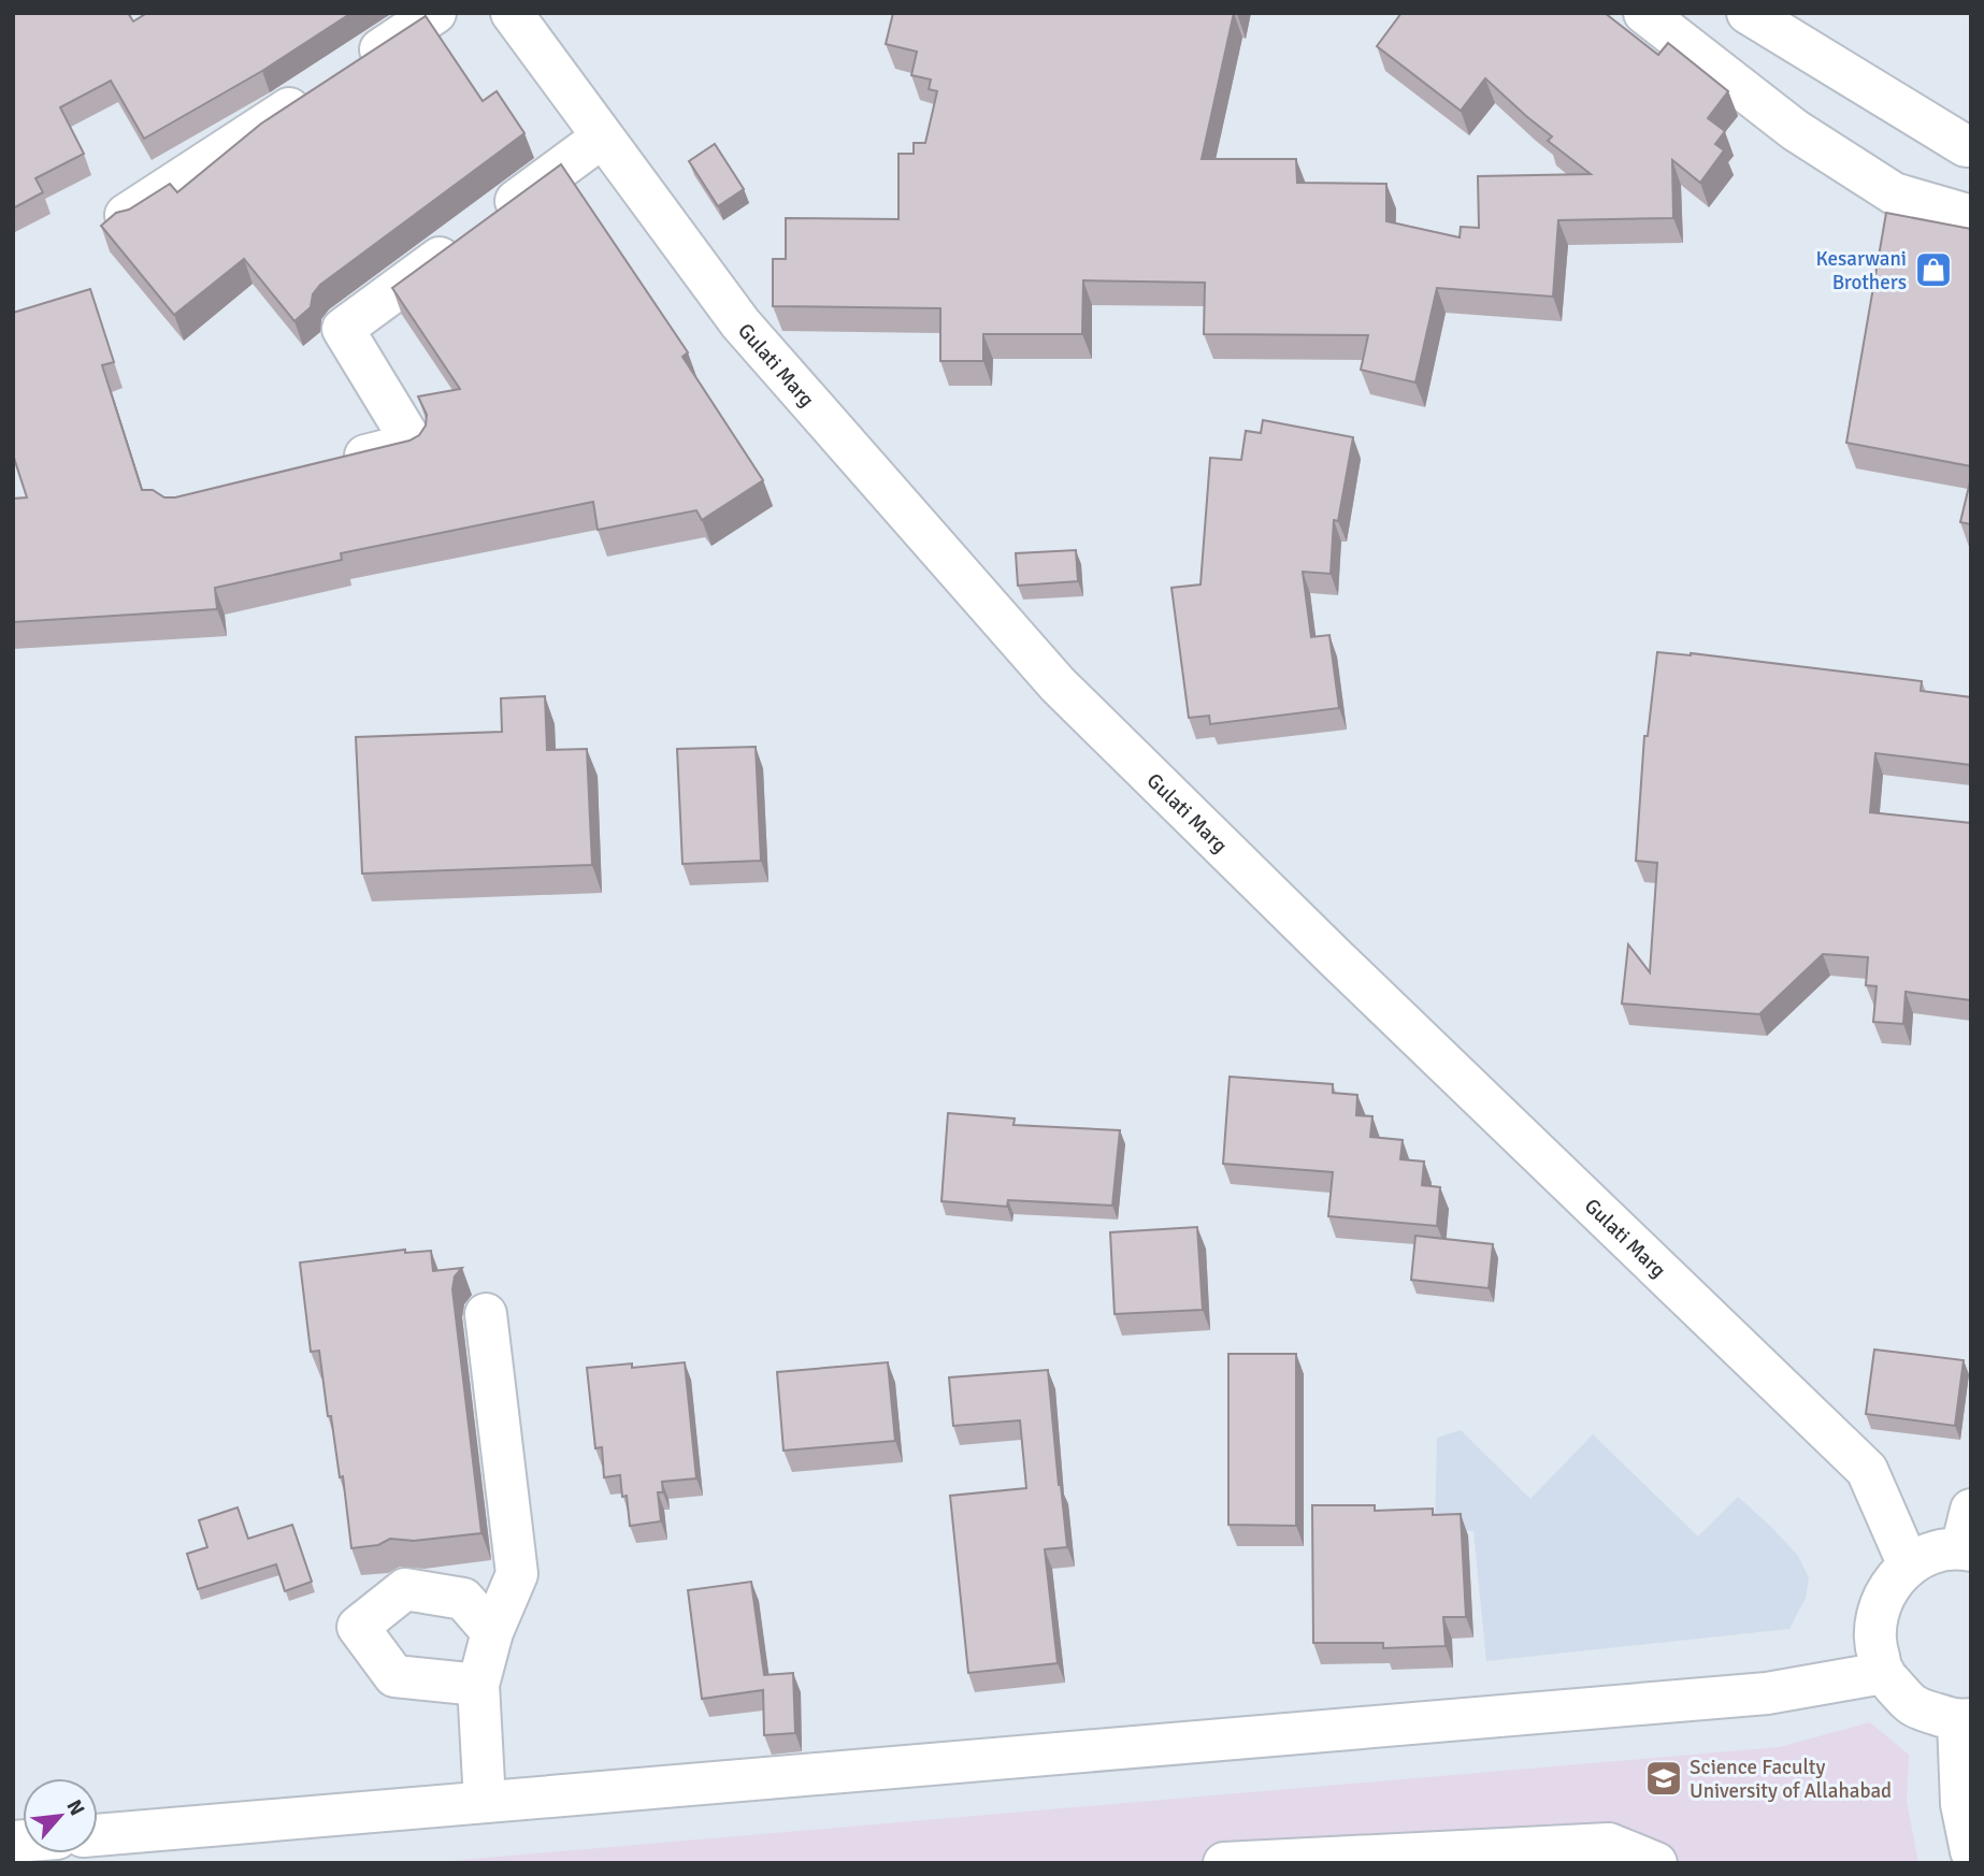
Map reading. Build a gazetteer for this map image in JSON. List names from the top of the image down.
{
  "streets": {
    "street": ["Gulati Marg"]
  },
  "places": {
    "shop": ["Kesarwani Brothers"],
    "school or university": ["Science Faculty University of Allahabad"]
  },
  "north": "top right"
}
